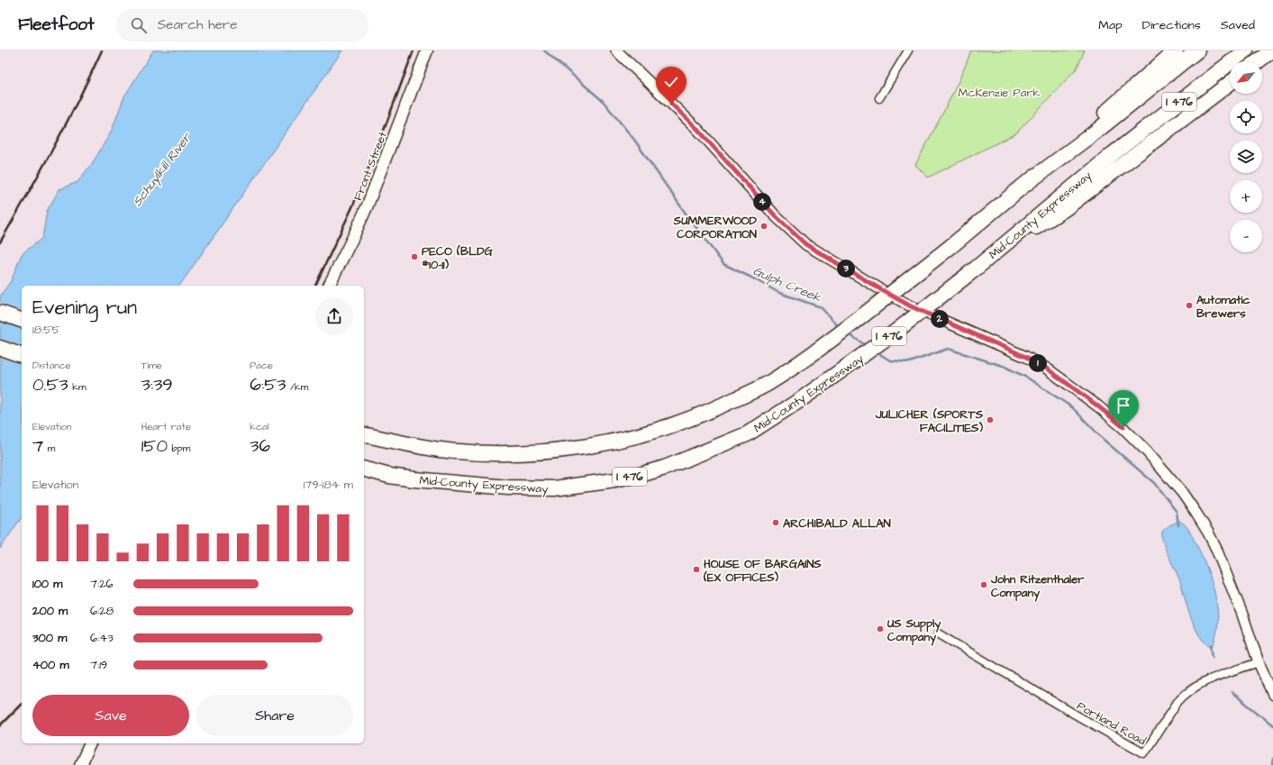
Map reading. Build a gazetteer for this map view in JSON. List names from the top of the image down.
{
  "streets": {
    "highway": ["I 476", "Mid-County Expressway"],
    "main road": ["Front Street"],
    "street": ["Portland Road"]
  },
  "water": ["Schuylkill River", "Gulph Creek"],
  "parks": ["McKenzie Park"],
  "places": [
    "SUMMERWOOD CORPORATION",
    "PECO (BLDG #10-11)",
    "Automatic Brewers",
    "JULICHER (SPORTS FACILITIES)",
    "ARCHIBALD ALLAN",
    "HOUSE OF BARGAINS (EX OFFICES)",
    "John Ritzenthaler Company",
    "US Supply Company"
  ],
  "north": "bottom left",
  "page": {
    "header": "Fleetfoot",
    "search": "Search here",
    "nav": ["Map", "Directions", "Saved"],
    "map_buttons": ["+", "−"],
    "pins": [
      "4",
      "3",
      "2",
      "1"
    ],
    "heading": ["Evening run", "18:55"],
    "stats": [
      ["Distance", "0.53 km"],
      ["Time", "3:39"],
      ["Pace", "6:53 /km"],
      ["Elevation", "7 m"],
      ["Heart rate", "150 bpm"],
      ["kcal", "36"]
    ],
    "chart": ["Elevation", "179–184 m"],
    "list": [
      {
        "name": "100 m",
        "note": "7:26"
      },
      {
        "name": "200 m",
        "note": "6:28"
      },
      {
        "name": "300 m",
        "note": "6:43"
      },
      {
        "name": "400 m",
        "note": "7:19"
      }
    ],
    "buttons": ["Save", "Share"]
  }
}
